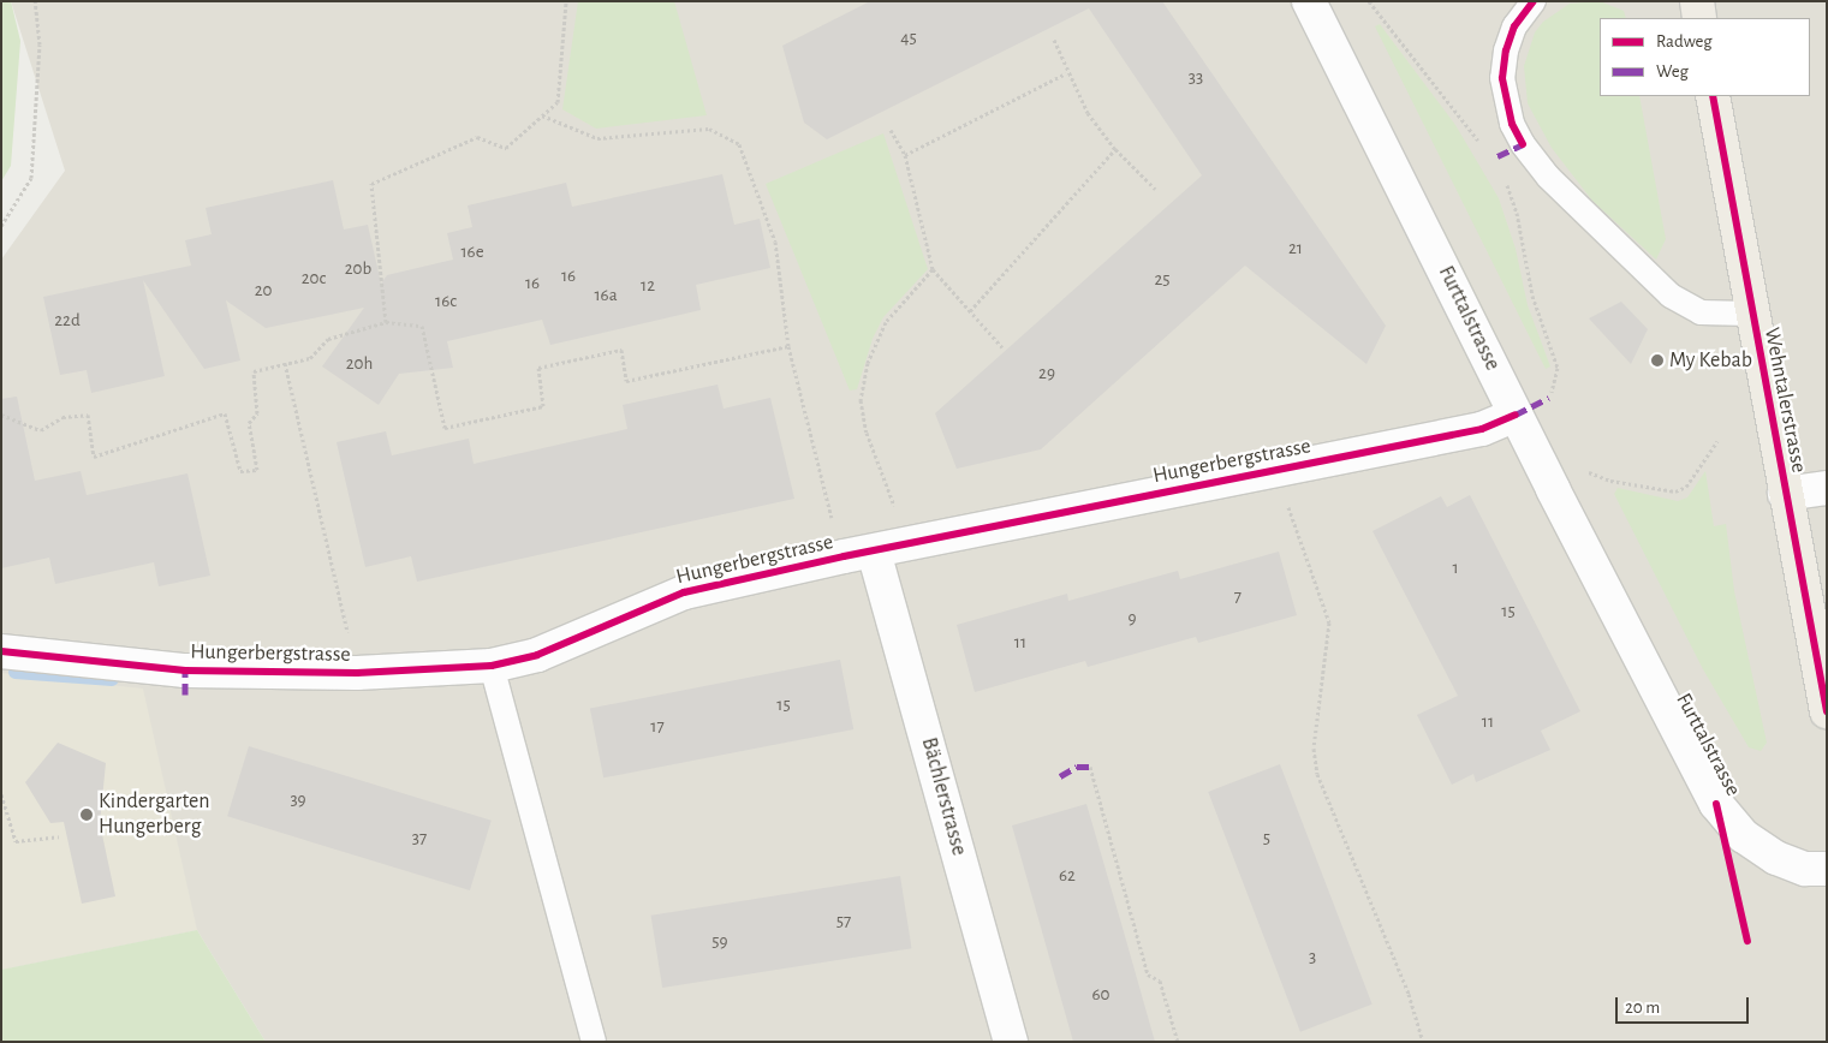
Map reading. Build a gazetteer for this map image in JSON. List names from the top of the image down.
{
  "streets": {
    "main road": ["Wehntalerstrasse"],
    "street": ["Furttalstrasse", "Hungerbergstrasse", "Bächlerstrasse"]
  },
  "crossings": [
    ["Furttalstrasse", "Hungerbergstrasse"],
    ["Hungerbergstrasse", "Bächlerstrasse"]
  ],
  "places": ["My Kebab", "Kindergarten Hungerberg"],
  "house_numbers": [
    "45",
    "33",
    "21",
    "16e",
    "20b",
    "16",
    "20c",
    "25",
    "16",
    "12",
    "20",
    "16a",
    "16c",
    "22d",
    "20h",
    "29",
    "1",
    "7",
    "15",
    "9",
    "11",
    "15",
    "11",
    "17",
    "39",
    "37",
    "5",
    "62",
    "57",
    "59",
    "3",
    "60"
  ],
  "legend": ["Radweg", "Weg"],
  "scale_bar": "20 m"
}
